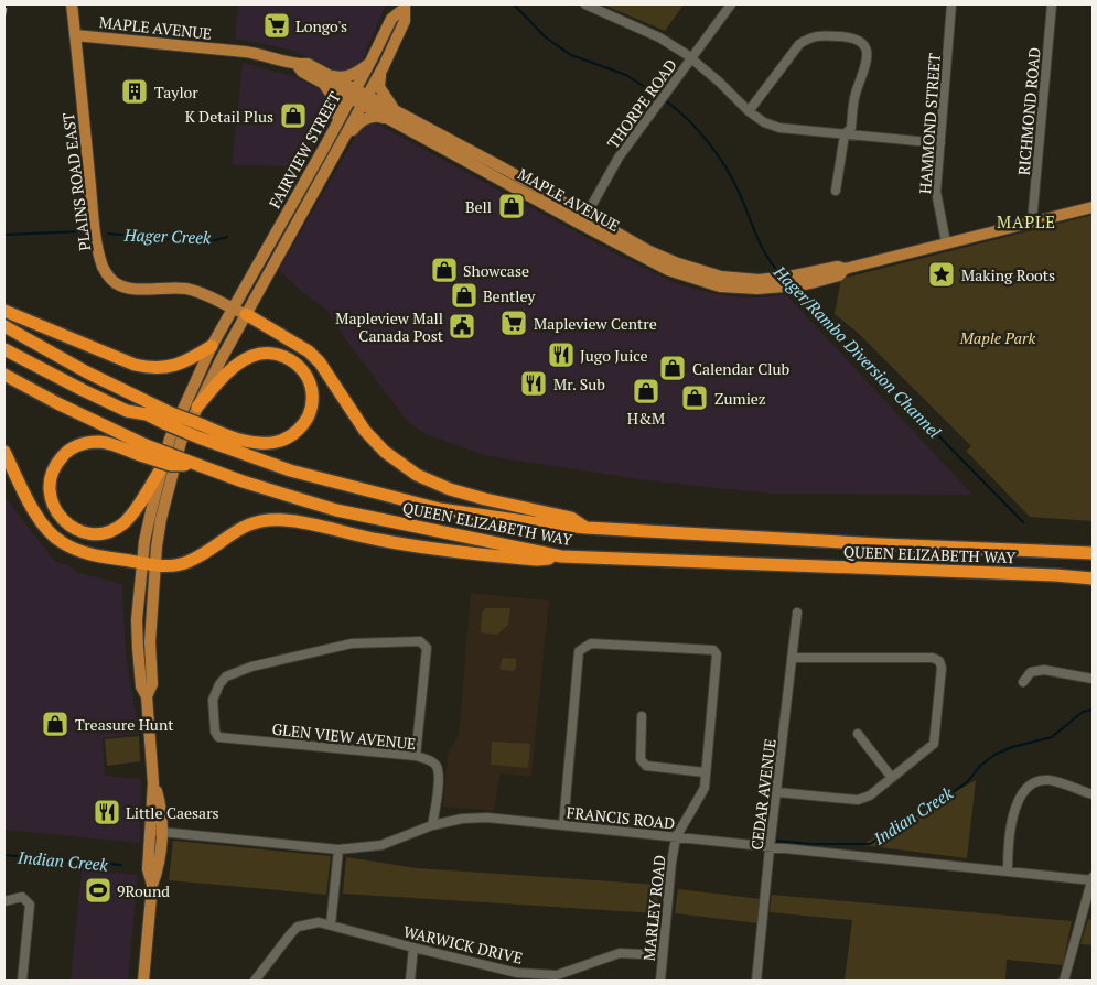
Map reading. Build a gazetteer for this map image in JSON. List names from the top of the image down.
{
  "streets": {
    "highway": ["QUEEN ELIZABETH WAY"],
    "main road": ["MAPLE AVENUE", "FAIRVIEW STREET", "PLAINS ROAD EAST"],
    "street": [
      "THORPE ROAD",
      "RICHMOND ROAD",
      "HAMMOND STREET",
      "GLEN VIEW AVENUE",
      "CEDAR AVENUE",
      "FRANCIS ROAD",
      "MARLEY ROAD",
      "WARWICK DRIVE"
    ]
  },
  "crossings": [
    ["MAPLE AVENUE", "THORPE ROAD"],
    ["MAPLE AVENUE", "RICHMOND ROAD"],
    ["MAPLE AVENUE", "HAMMOND STREET"],
    ["MAPLE AVENUE", "FAIRVIEW STREET"],
    ["MAPLE AVENUE", "PLAINS ROAD EAST"],
    ["FAIRVIEW STREET", "PLAINS ROAD EAST"],
    ["GLEN VIEW AVENUE", "FRANCIS ROAD"],
    ["CEDAR AVENUE", "FRANCIS ROAD"],
    ["FRANCIS ROAD", "MARLEY ROAD"],
    ["MARLEY ROAD", "WARWICK DRIVE"]
  ],
  "districts": ["MAPLE"],
  "water": ["Hager Creek", "Hager/Rambo Diversion Channel", "Indian Creek"],
  "parks": ["Maple Park"],
  "places": {
    "supermarket": ["Longo's", "Mapleview Centre"],
    "building": ["Taylor"],
    "shop": [
      "K Detail Plus",
      "Bell",
      "Showcase",
      "Bentley",
      "Calendar Club",
      "H&M",
      "Zumiez",
      "Treasure Hunt"
    ],
    "place": ["Making Roots"],
    "public building": ["Mapleview Mall Canada Post"],
    "restaurant": ["Jugo Juice", "Mr. Sub", "Little Caesars"],
    "sports": ["9Round"]
  }
}
